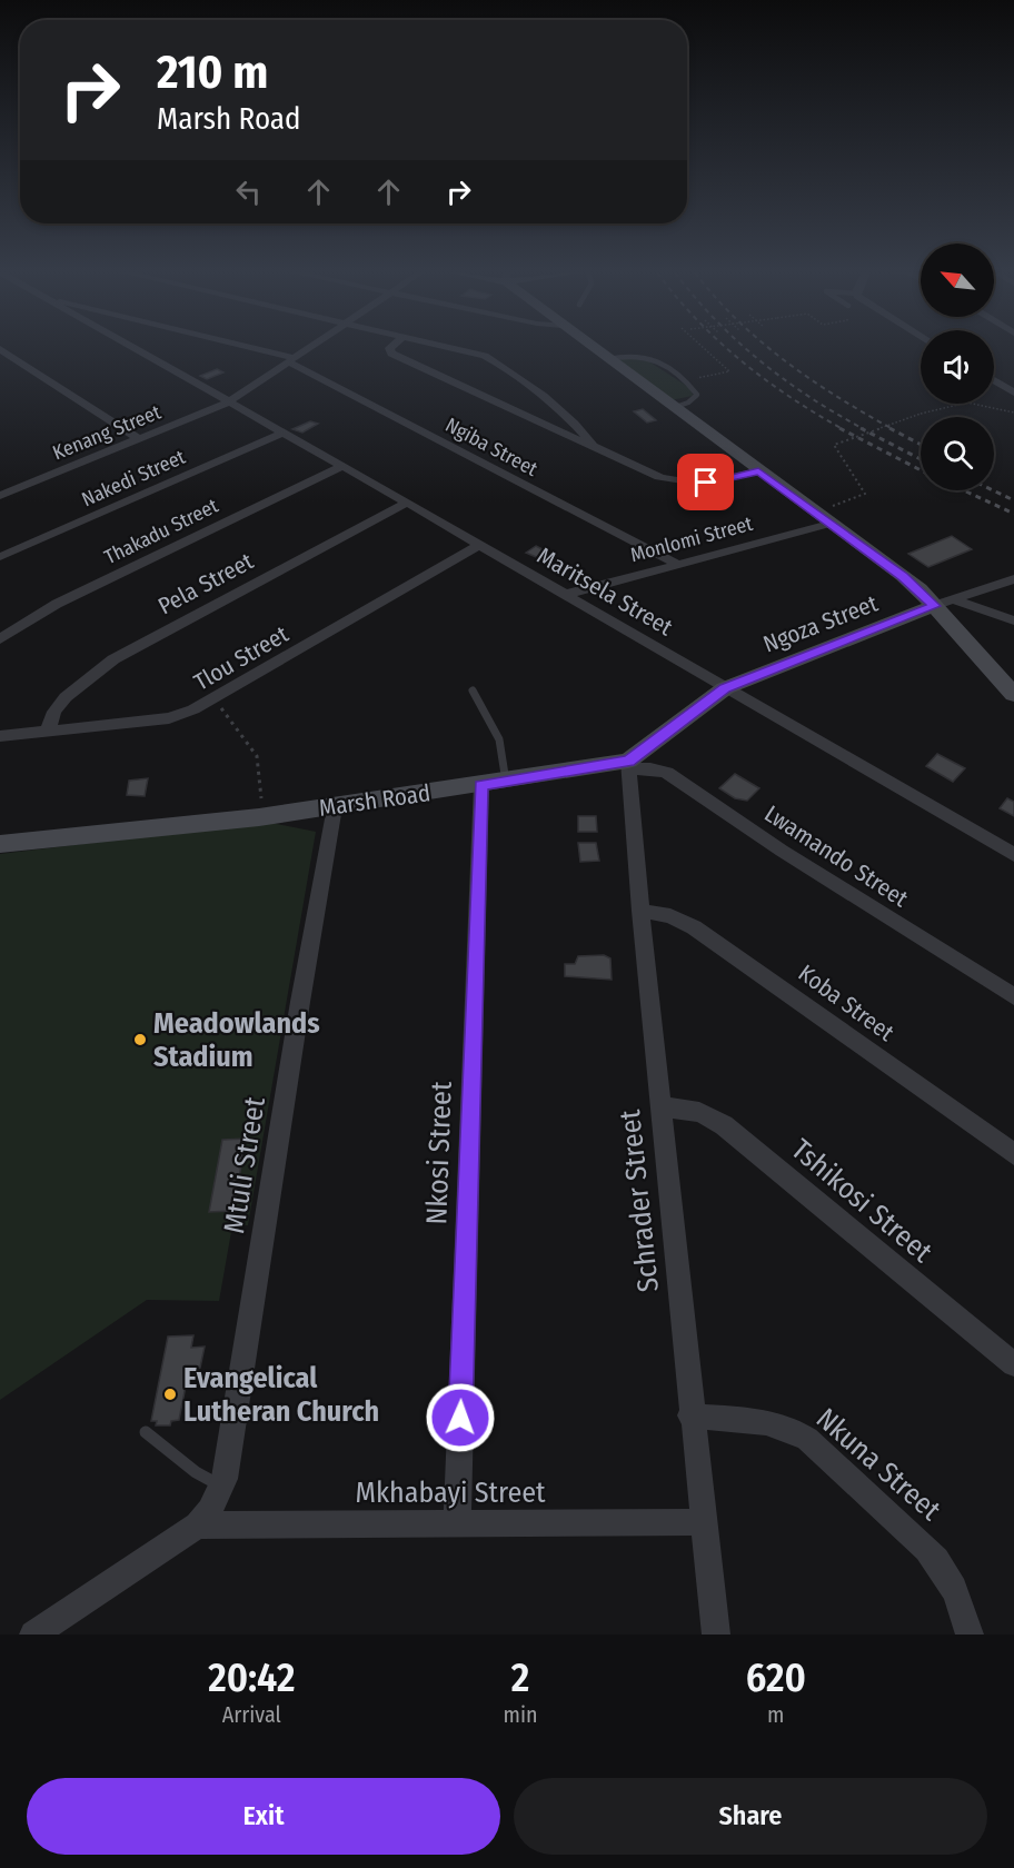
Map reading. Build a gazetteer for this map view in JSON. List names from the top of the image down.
{
  "streets": {
    "street": [
      "Kenang Street",
      "Ngiba Street",
      "Nakedi Street",
      "Thakadu Street",
      "Monlomi Street",
      "Pela Street",
      "Maritsela Street",
      "Ngoza Street",
      "Tlou Street",
      "Marsh Road",
      "Lwamando Street",
      "Koba Street",
      "Nkosi Street",
      "Mtuli Street",
      "Schrader Street",
      "Tshikosi Street",
      "Nkuna Street",
      "Mkhabayi Street"
    ]
  },
  "crossings": [
    ["Kenang Street", "Ngiba Street"],
    ["Kenang Street", "Maritsela Street"],
    ["Ngiba Street", "Monlomi Street"],
    ["Nakedi Street", "Maritsela Street"],
    ["Thakadu Street", "Maritsela Street"],
    ["Monlomi Street", "Maritsela Street"],
    ["Pela Street", "Maritsela Street"],
    ["Pela Street", "Tlou Street"],
    ["Maritsela Street", "Ngoza Street"],
    ["Maritsela Street", "Tlou Street"],
    ["Maritsela Street", "Marsh Road"],
    ["Ngoza Street", "Marsh Road"],
    ["Marsh Road", "Lwamando Street"],
    ["Marsh Road", "Nkosi Street"],
    ["Marsh Road", "Mtuli Street"],
    ["Marsh Road", "Schrader Street"],
    ["Lwamando Street", "Schrader Street"],
    ["Koba Street", "Schrader Street"],
    ["Nkosi Street", "Mkhabayi Street"],
    ["Mtuli Street", "Mkhabayi Street"],
    ["Schrader Street", "Tshikosi Street"],
    ["Schrader Street", "Nkuna Street"],
    ["Schrader Street", "Mkhabayi Street"]
  ],
  "places": ["Meadowlands Stadium", "Evangelical Lutheran Church"],
  "north": "top left",
  "page": {
    "turn": ["210 m", "Marsh Road"],
    "eta": [
      "20:42",
      "Arrival",
      "2",
      "min",
      "620",
      "m"
    ],
    "buttons": ["Exit", "Share"]
  }
}
